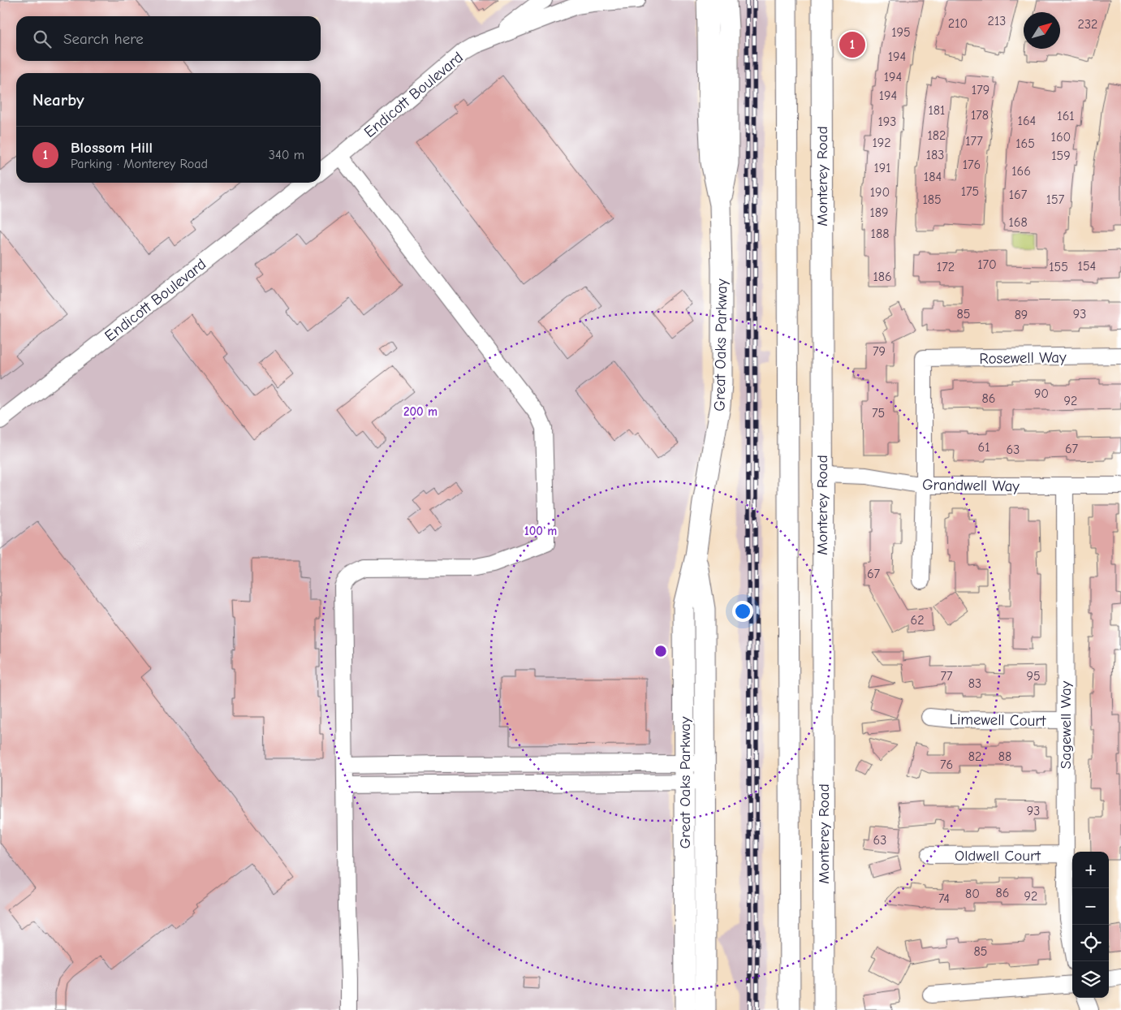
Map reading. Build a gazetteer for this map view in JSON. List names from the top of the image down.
{
  "streets": {
    "main road": ["Monterey Road", "Great Oaks Parkway"],
    "street": [
      "Endicott Boulevard",
      "Rosewell Way",
      "Grandwell Way",
      "Limewell Court",
      "Sagewell Way",
      "Oldwell Court"
    ]
  },
  "crossings": [
    ["Monterey Road", "Grandwell Way"],
    ["Rosewell Way", "Grandwell Way"],
    ["Grandwell Way", "Sagewell Way"],
    ["Limewell Court", "Sagewell Way"],
    ["Sagewell Way", "Oldwell Court"]
  ],
  "house_numbers": [
    "213",
    "210",
    "232",
    "195",
    "194",
    "194",
    "179",
    "194",
    "181",
    "178",
    "161",
    "164",
    "193",
    "182",
    "160",
    "177",
    "192",
    "165",
    "183",
    "159",
    "176",
    "191",
    "166",
    "184",
    "175",
    "190",
    "167",
    "185",
    "157",
    "189",
    "168",
    "188",
    "170",
    "154",
    "172",
    "155",
    "186",
    "85",
    "93",
    "89",
    "79",
    "90",
    "86",
    "92",
    "75",
    "61",
    "67",
    "63",
    "67",
    "62",
    "77",
    "95",
    "83",
    "82",
    "88",
    "76",
    "93",
    "63",
    "86",
    "80",
    "92",
    "74",
    "85"
  ],
  "north": "top right",
  "page": {
    "search": "Search here",
    "pins": "1",
    "heading": "Nearby",
    "list": [
      {
        "mark": "1",
        "name": "Blossom Hill",
        "note": "Parking · Monterey Road",
        "value": "340 m"
      }
    ],
    "map_buttons": ["+", "−"]
  },
  "rings": ["200 m", "100 m"]
}
